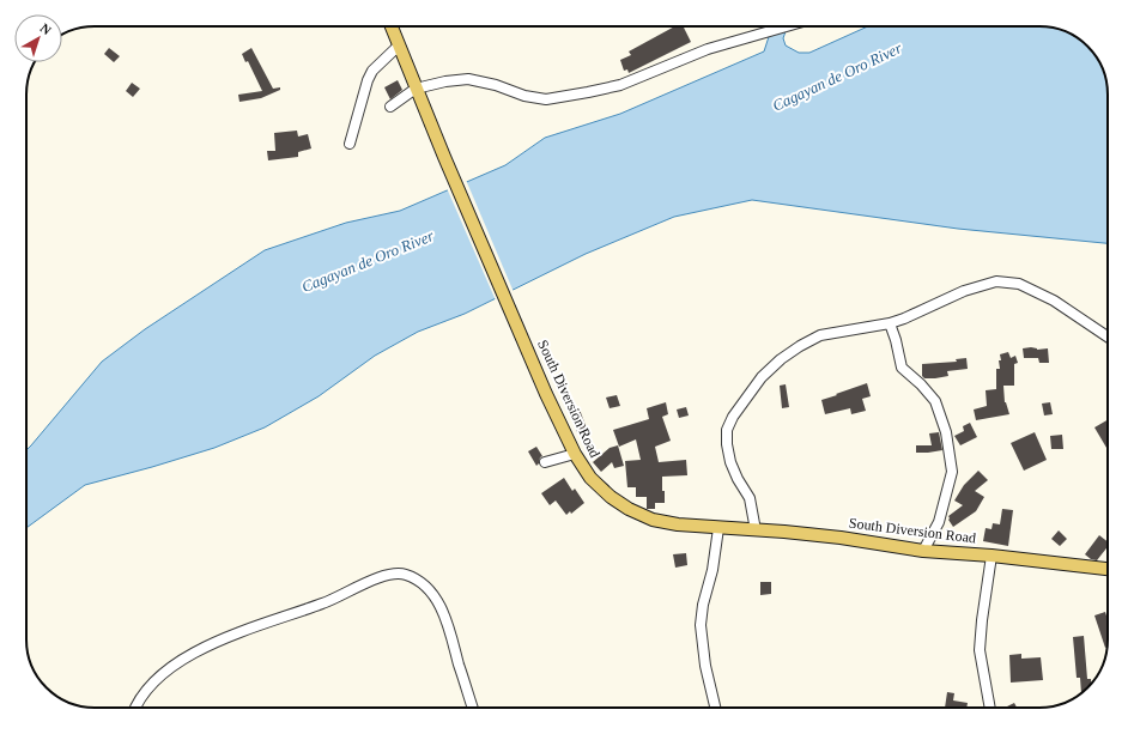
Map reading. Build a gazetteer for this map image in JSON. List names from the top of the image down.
{
  "streets": {
    "main road": ["South Diversion Road"]
  },
  "water": ["Cagayan de Oro River"],
  "north": "top right"
}
